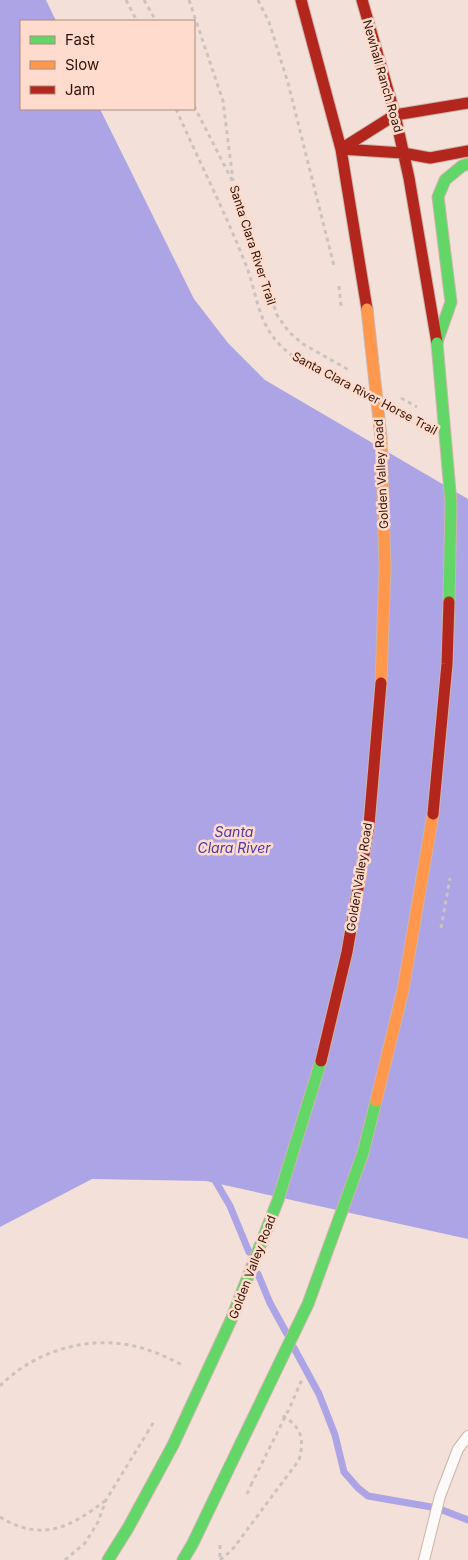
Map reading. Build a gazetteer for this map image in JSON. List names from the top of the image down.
{
  "streets": {
    "main road": ["Newhall Ranch Road", "Golden Valley Road"],
    "path": ["Santa Clara River Trail", "Santa Clara River Horse Trail"]
  },
  "water": ["Santa Clara River"],
  "legend": ["Fast", "Slow", "Jam"]
}
